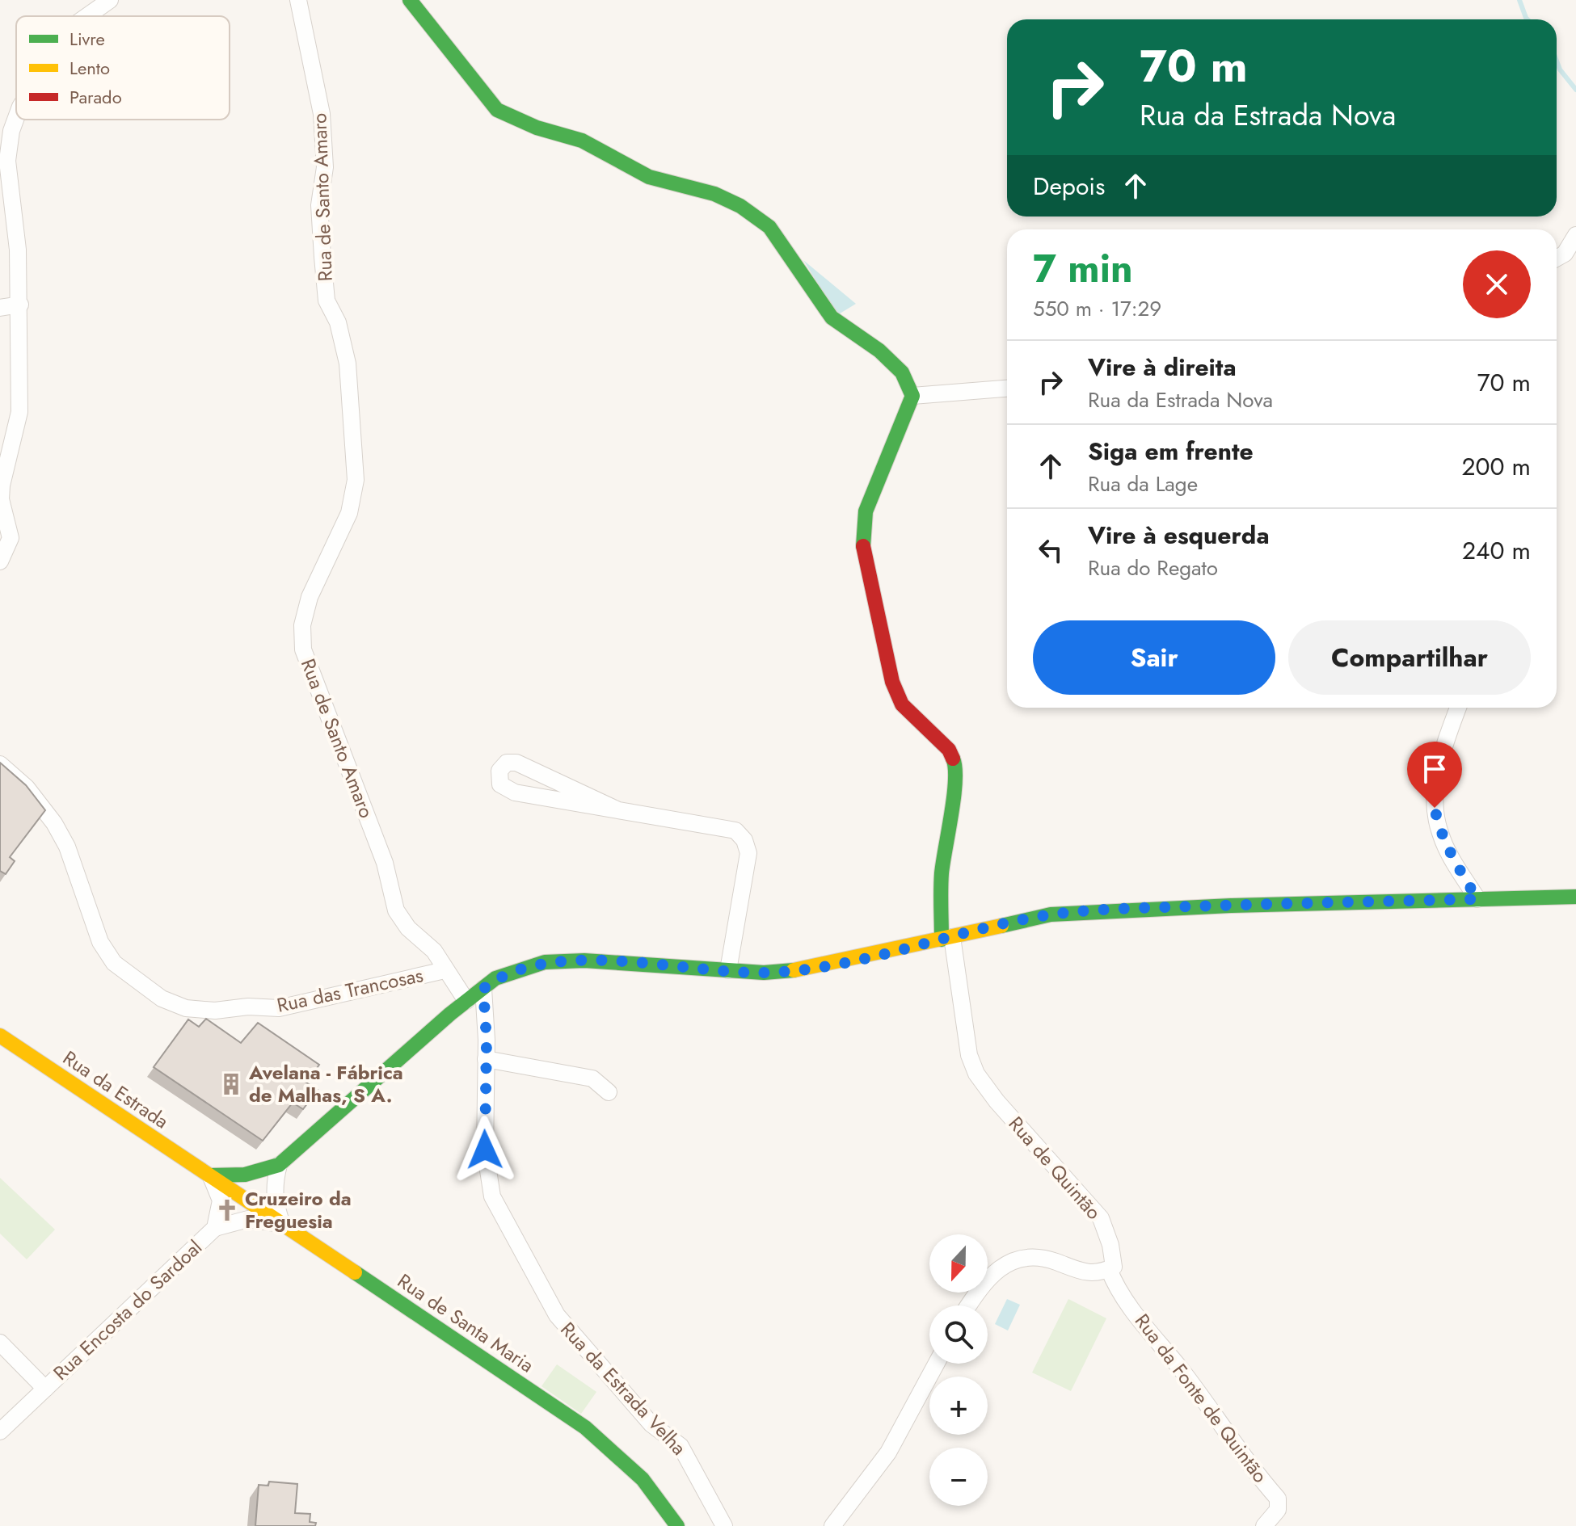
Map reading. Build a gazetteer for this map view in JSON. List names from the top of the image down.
{
  "streets": {
    "street": [
      "Rua de Santo Amaro",
      "Rua das Trancosas",
      "Rua da Estrada",
      "Rua de Quintão",
      "Rua Encosta do Sardoal",
      "Rua de Santa Maria",
      "Rua da Estrada Velha",
      "Rua da Fonte de Quintão"
    ]
  },
  "crossings": [
    ["Rua de Santo Amaro", "Rua das Trancosas"],
    ["Rua da Estrada", "Rua Encosta do Sardoal"],
    ["Rua da Estrada", "Rua de Santa Maria"],
    ["Rua de Quintão", "Rua da Fonte de Quintão"],
    ["Rua Encosta do Sardoal", "Rua de Santa Maria"]
  ],
  "places": {
    "building": ["Avelana - Fábrica de Malhas, S A."],
    "church": ["Cruzeiro da Freguesia"]
  },
  "legend": ["Livre", "Lento", "Parado"],
  "north": "bottom",
  "page": {
    "turn": ["70 m", "Rua da Estrada Nova"],
    "then": "Depois",
    "heading": ["7 min", "550 m · 17:29"],
    "list": [
      {
        "name": "Vire à direita",
        "note": "Rua da Estrada Nova",
        "value": "70 m"
      },
      {
        "name": "Siga em frente",
        "note": "Rua da Lage",
        "value": "200 m"
      },
      {
        "name": "Vire à esquerda",
        "note": "Rua do Regato",
        "value": "240 m"
      }
    ],
    "buttons": ["Sair", "Compartilhar"],
    "map_buttons": ["+", "−"]
  }
}
